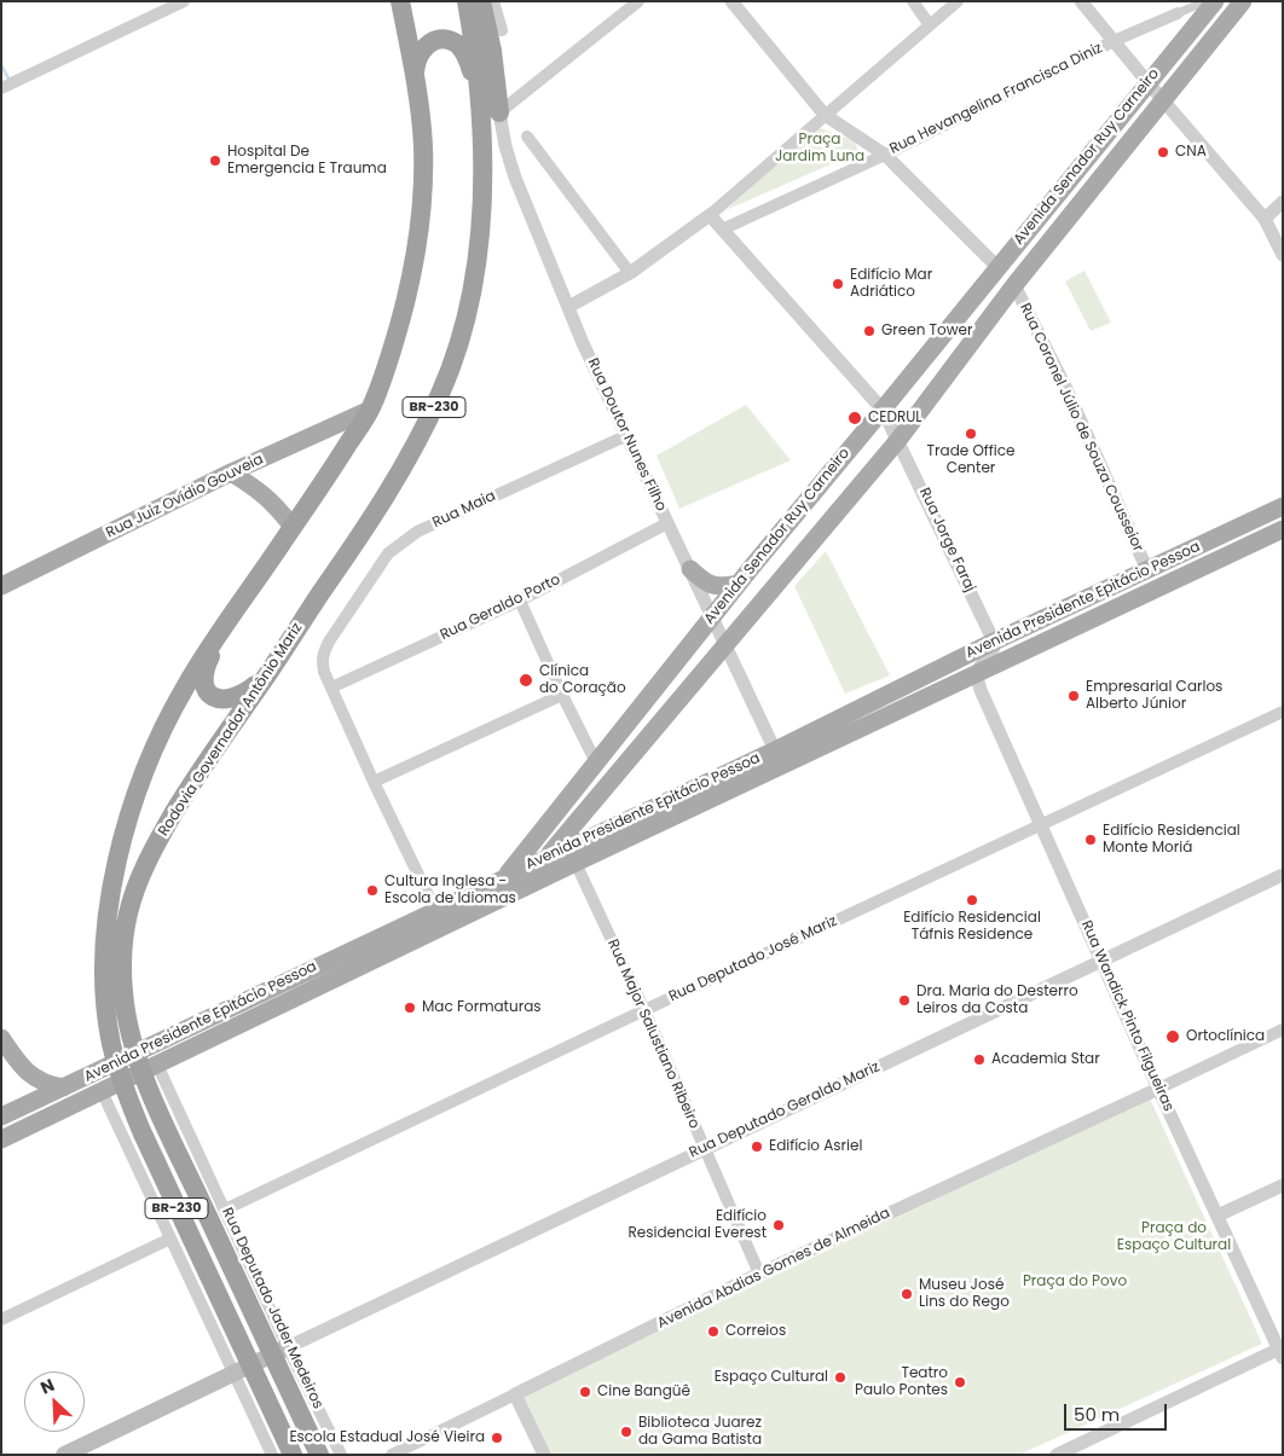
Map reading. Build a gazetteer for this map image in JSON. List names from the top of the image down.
{
  "streets": {
    "highway": ["BR-230", "Rodovia Governador Antônio Mariz"],
    "main road": ["Avenida Senador Ruy Carneiro", "Rua Juiz Ovídio Gouveia", "Avenida Presidente Epitácio Pessoa"],
    "street": [
      "Rua Hevangelina Francisca Diniz",
      "Rua Coronel Júlio de Souza Cousseior",
      "Rua Doutor Nunes Filho",
      "Rua Maia",
      "Rua Jorge Faraj",
      "Rua Geraldo Porto",
      "Rua Deputado José Mariz",
      "Rua Wandick Pinto Filgueiras",
      "Rua Major Salustiano Ribeiro",
      "Rua Deputado Geraldo Mariz",
      "Avenida Abdias Gomes de Almeida",
      "Rua Deputado Jader Medeiros"
    ]
  },
  "crossings": [
    ["Rua Hevangelina Francisca Diniz", "Rua Jorge Faraj"],
    ["Avenida Senador Ruy Carneiro", "Rua Coronel Júlio de Souza Cousseior"],
    ["Avenida Senador Ruy Carneiro", "Rua Doutor Nunes Filho"],
    ["Avenida Senador Ruy Carneiro", "Rua Jorge Faraj"],
    ["Avenida Senador Ruy Carneiro", "Avenida Presidente Epitácio Pessoa"],
    ["BR-230", "Rua Juiz Ovídio Gouveia"],
    ["Rua Coronel Júlio de Souza Cousseior", "Avenida Presidente Epitácio Pessoa"],
    ["Rua Doutor Nunes Filho", "Rua Maia"],
    ["Rua Doutor Nunes Filho", "Avenida Presidente Epitácio Pessoa"],
    ["Rua Doutor Nunes Filho", "Rua Geraldo Porto"],
    ["Rua Doutor Nunes Filho", "Rodovia Governador Antônio Mariz"],
    ["Rua Maia", "Avenida Presidente Epitácio Pessoa"],
    ["Rua Maia", "Rua Geraldo Porto"],
    ["Rua Jorge Faraj", "Avenida Presidente Epitácio Pessoa"],
    ["Avenida Presidente Epitácio Pessoa", "Rua Wandick Pinto Filgueiras"],
    ["Avenida Presidente Epitácio Pessoa", "Rua Major Salustiano Ribeiro"],
    ["Avenida Presidente Epitácio Pessoa", "Rua Deputado Jader Medeiros"],
    ["Rua Deputado José Mariz", "Rua Wandick Pinto Filgueiras"],
    ["Rua Deputado José Mariz", "Rua Major Salustiano Ribeiro"],
    ["Rua Deputado José Mariz", "Rua Deputado Jader Medeiros"],
    ["Rua Wandick Pinto Filgueiras", "Rua Deputado Geraldo Mariz"],
    ["Rua Wandick Pinto Filgueiras", "Avenida Abdias Gomes de Almeida"],
    ["Rua Major Salustiano Ribeiro", "Rua Deputado Geraldo Mariz"],
    ["Rua Major Salustiano Ribeiro", "Avenida Abdias Gomes de Almeida"],
    ["Rua Deputado Geraldo Mariz", "Rua Deputado Jader Medeiros"]
  ],
  "parks": ["Praça Jardim Luna", "Praça do Espaço Cultural", "Praça do Povo"],
  "places": [
    "CNA",
    "Hospital De Emergencia E Trauma",
    "Edifício Mar Adriático",
    "Green Tower",
    "CEDRUL",
    "Trade Office Center",
    "Clínica do Coração",
    "Empresarial Carlos Alberto Júnior",
    "Edifício Residencial Monte Moriá",
    "Cultura Inglesa - Escola de Idiomas",
    "Edifício Residencial Táfnis Residence",
    "Dra. Maria do Desterro Leiros da Costa",
    "Mac Formaturas",
    "Ortoclínica",
    "Academia Star",
    "Edifício Asriel",
    "Edifício Residencial Everest",
    "Museu José Lins do Rego",
    "Correios",
    "Espaço Cultural",
    "Teatro Paulo Pontes",
    "Cine Bangüê",
    "Biblioteca Juarez da Gama Batista",
    "Escola Estadual José Vieira"
  ],
  "scale_bar": "50 m",
  "north": "top left"
}
